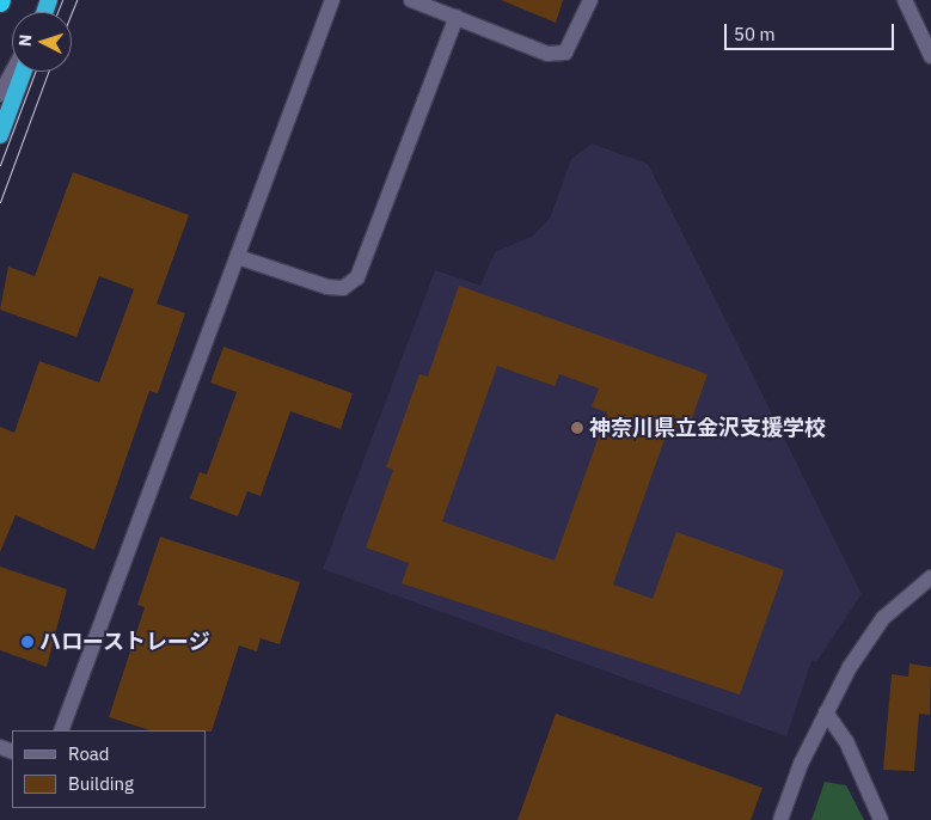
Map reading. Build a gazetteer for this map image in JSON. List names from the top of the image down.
{
  "places": ["神奈川県立金沢支援学校", "ハローストレージ"],
  "legend": ["Road", "Building"],
  "scale_bar": "50 m",
  "north": "left"
}
